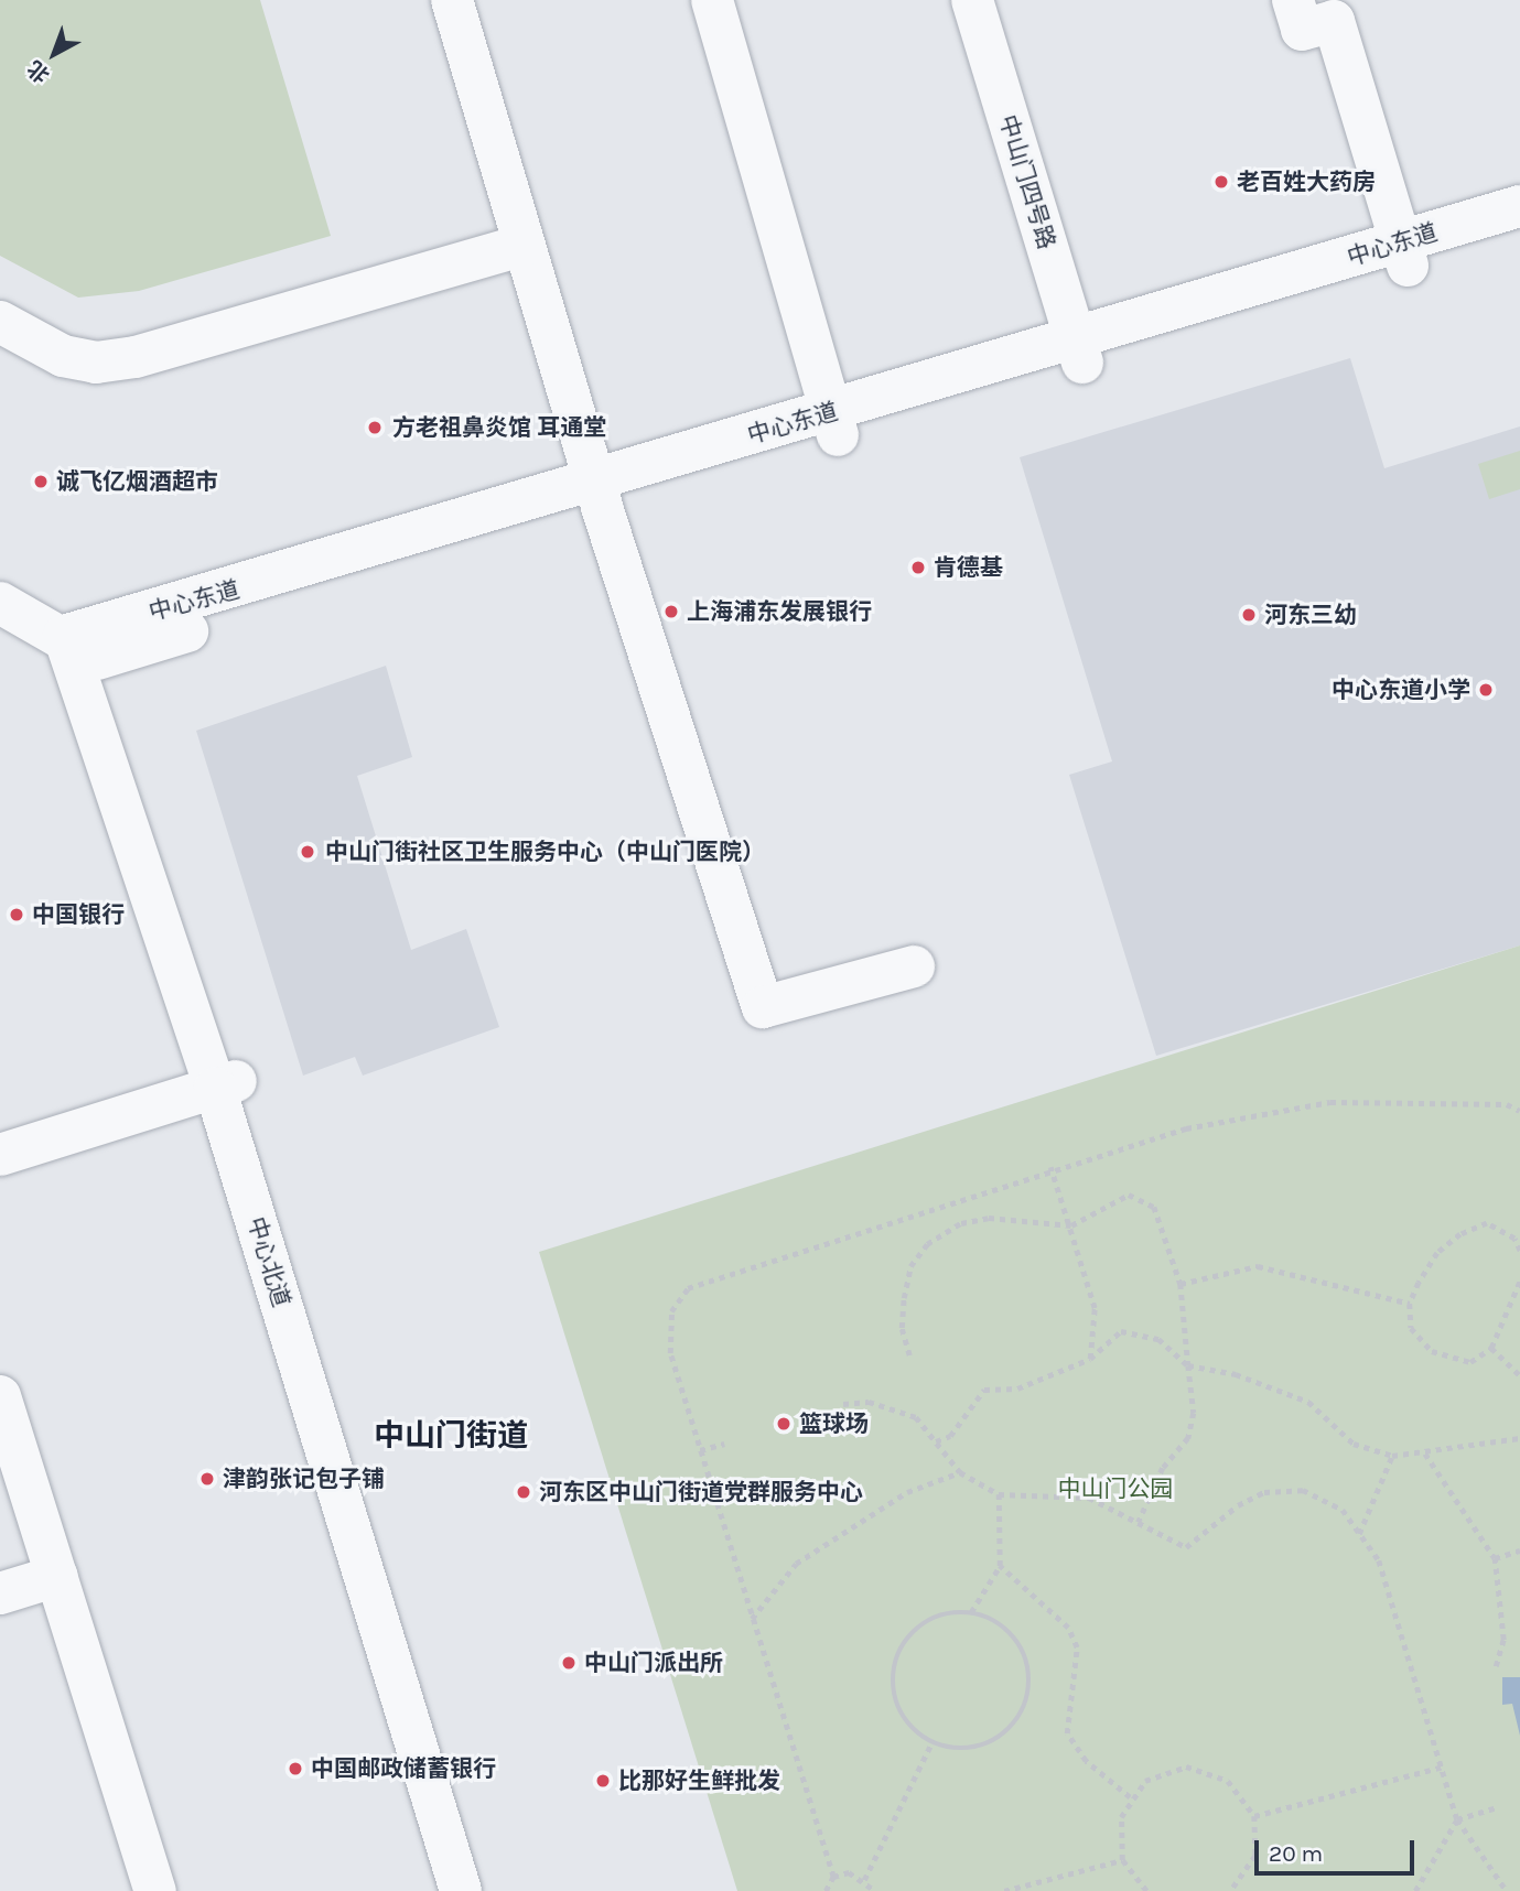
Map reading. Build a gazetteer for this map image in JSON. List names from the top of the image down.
{
  "streets": {
    "street": ["中山门四号路", "中心东道", "中心北道"]
  },
  "crossings": [
    ["中山门四号路", "中心东道"],
    ["中心东道", "中心北道"]
  ],
  "districts": ["中山门街道"],
  "parks": ["中山门公园"],
  "places": [
    "老百姓大药房",
    "方老祖鼻炎馆 耳通堂",
    "诚飞亿烟酒超市",
    "肯德基",
    "上海浦东发展银行",
    "河东三幼",
    "中心东道小学",
    "中山门街社区卫生服务中心（中山门医院）",
    "中国银行",
    "篮球场",
    "津韵张记包子铺",
    "河东区中山门街道党群服务中心",
    "中山门派出所",
    "中国邮政储蓄银行",
    "比那好生鲜批发"
  ],
  "scale_bar": "20 m",
  "north": "bottom left"
}
